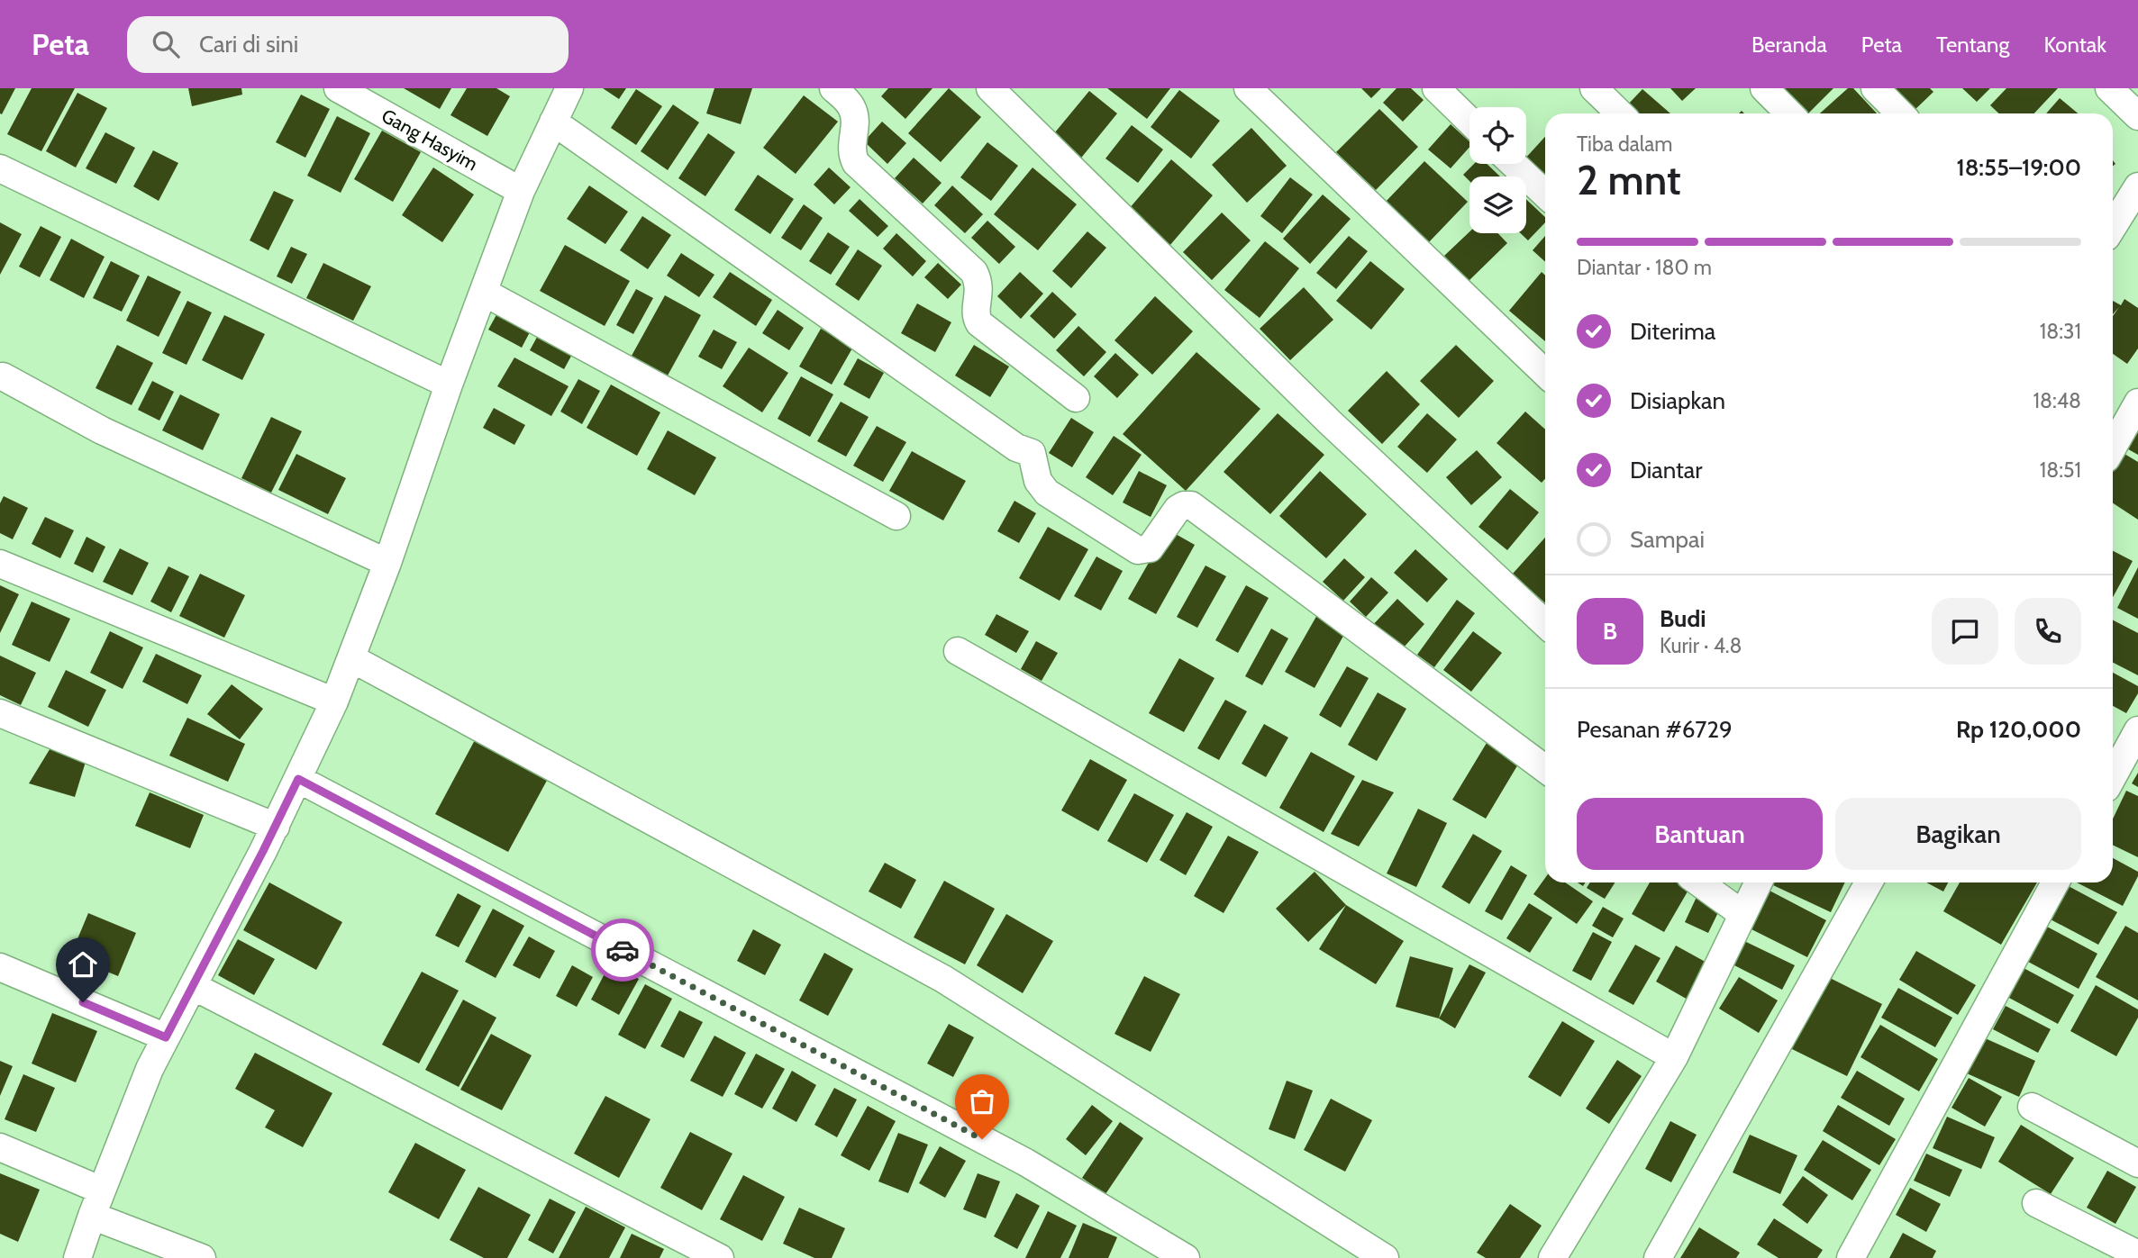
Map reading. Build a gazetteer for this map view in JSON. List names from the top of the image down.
{
  "streets": {
    "street": ["Gang Hasyim"]
  },
  "page": {
    "header": "Peta",
    "search": "Cari di sini",
    "nav": [
      "Beranda",
      "Peta",
      "Tentang",
      "Kontak"
    ],
    "heading": ["2 mnt", "Tiba dalam", "18:55–19:00"],
    "panel": [
      "Budi",
      "Kurir · 4.8",
      "Pesanan #6729",
      "Rp 120,000"
    ],
    "bar": "Diantar · 180 m",
    "list": [
      ["Diterima", "18:31"],
      ["Disiapkan", "18:48"],
      ["Diantar", "18:51"],
      "Sampai"
    ],
    "round": "B",
    "buttons": ["Bantuan", "Bagikan"]
  }
}
